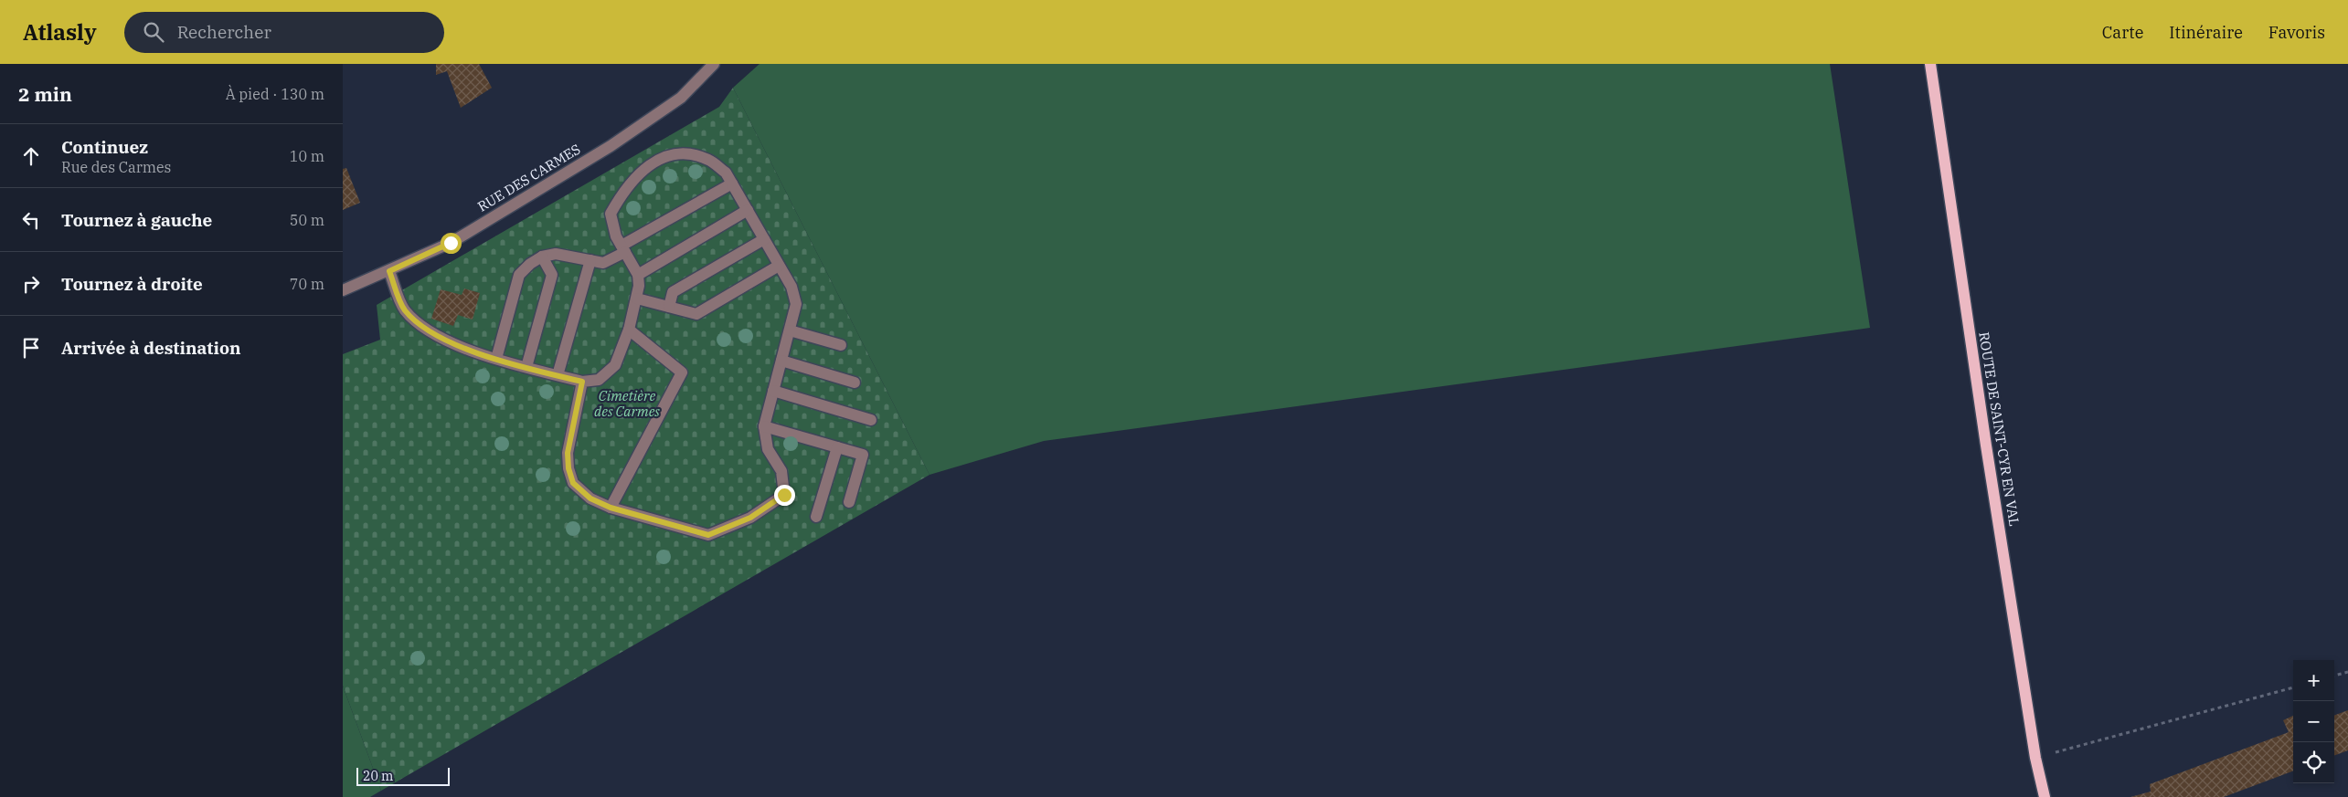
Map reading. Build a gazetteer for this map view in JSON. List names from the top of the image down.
{
  "streets": {
    "main road": ["ROUTE DE SAINT-CYR EN VAL"],
    "street": ["RUE DES CARMES"]
  },
  "parks": ["Cimetière des Carmes"],
  "scale_bar": "20 m",
  "page": {
    "header": "Atlasly",
    "search": "Rechercher",
    "nav": ["Carte", "Itinéraire", "Favoris"],
    "heading": ["2 min", "À pied · 130 m"],
    "list": [
      ["Continuez", "Rue des Carmes", "10 m"],
      ["Tournez à gauche", "50 m"],
      ["Tournez à droite", "70 m"],
      "Arrivée à destination"
    ],
    "map_buttons": ["+", "−"],
    "scale": "20 m"
  }
}
